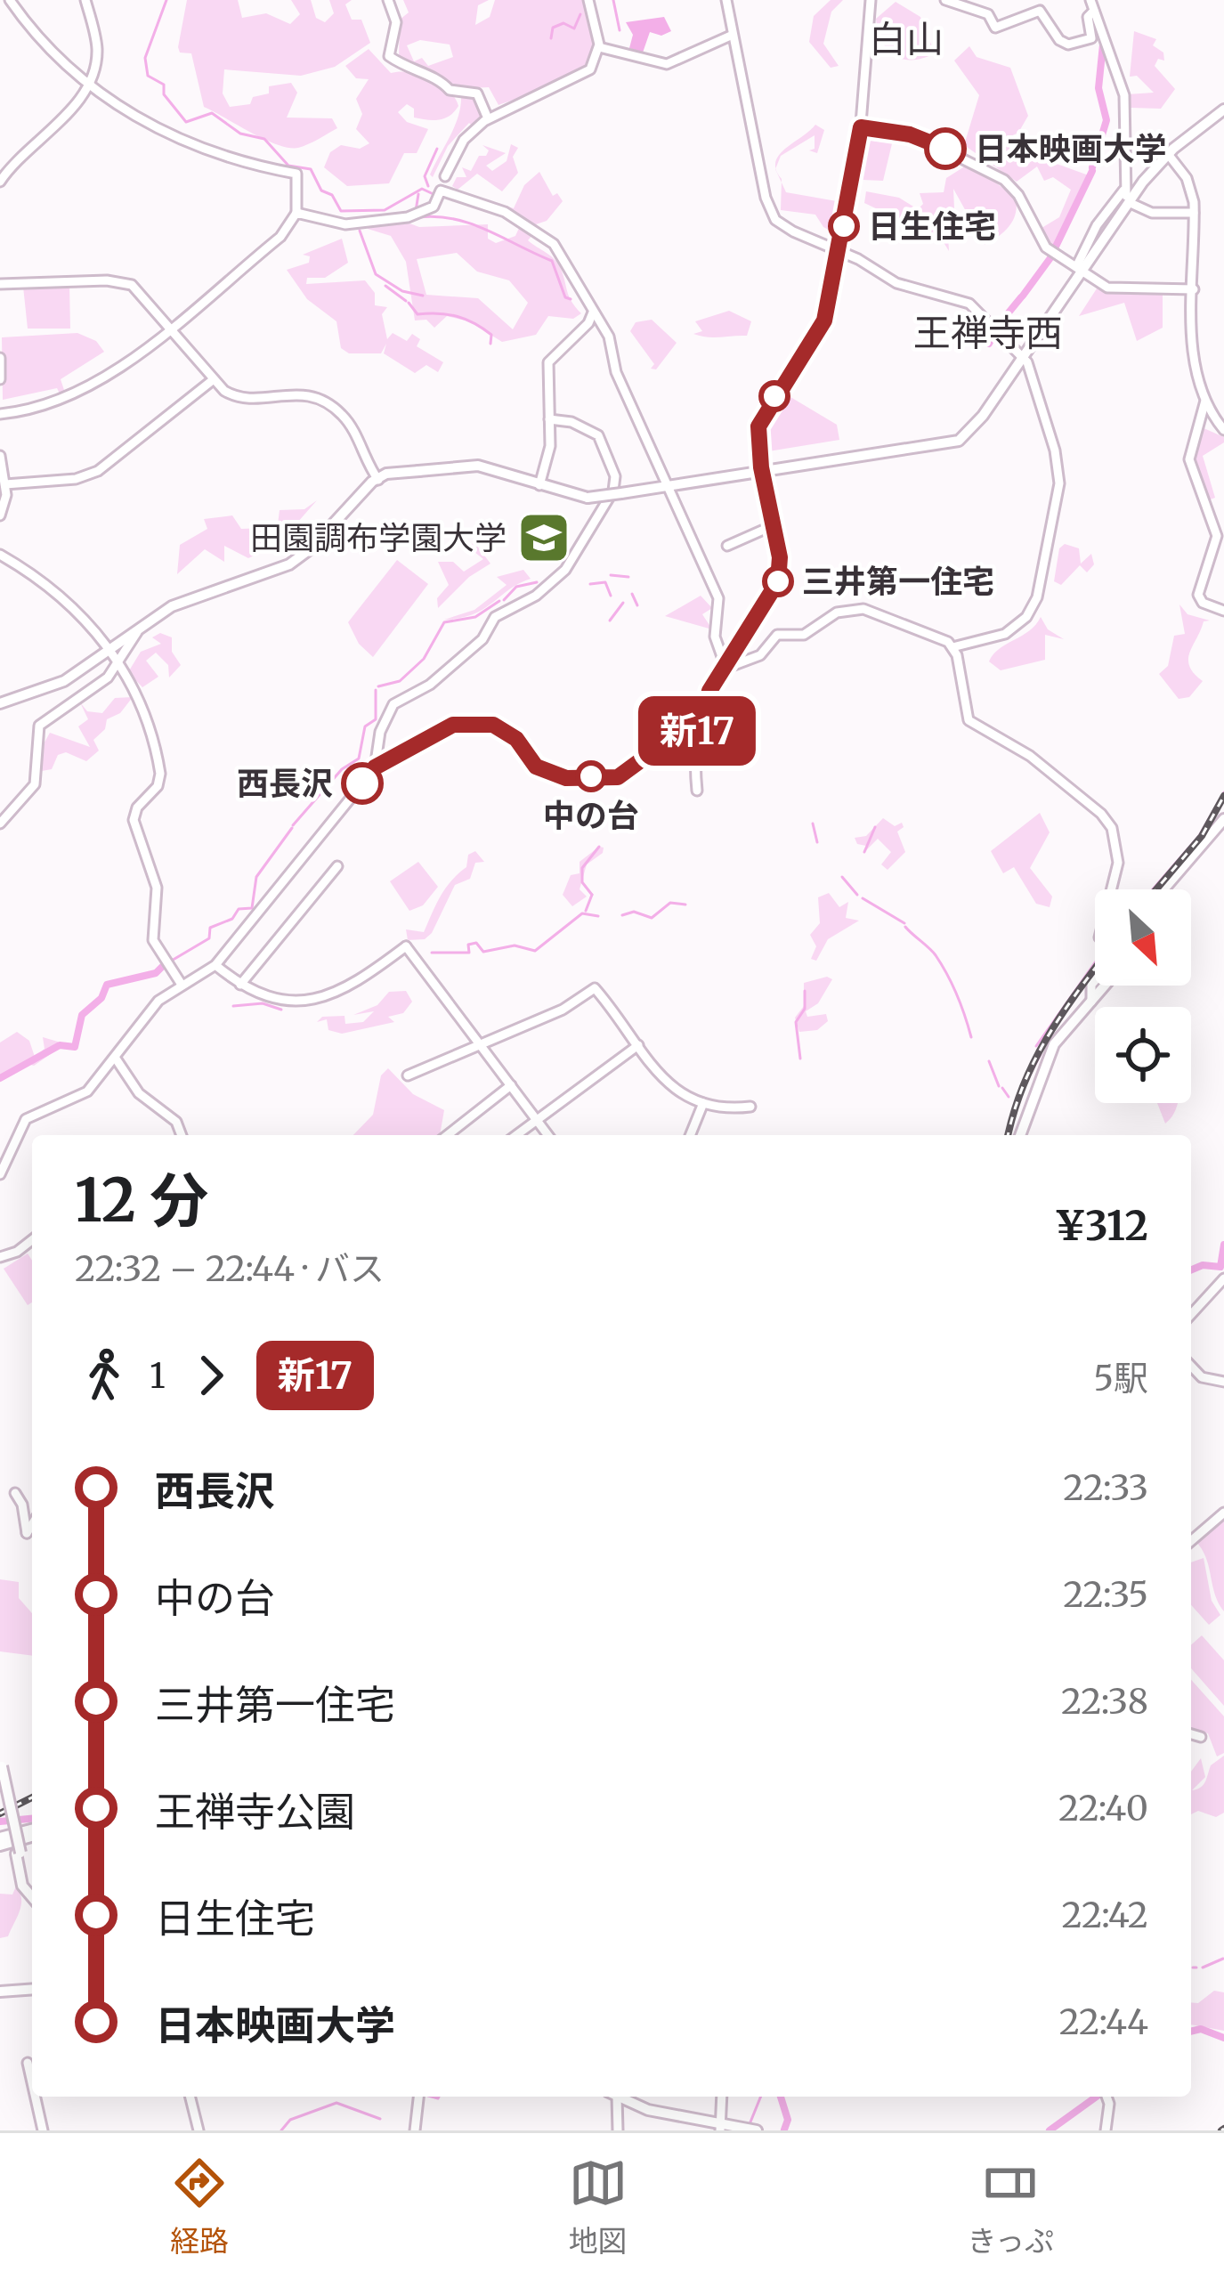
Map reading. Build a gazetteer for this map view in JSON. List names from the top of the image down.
{
  "districts": ["白山", "王禅寺西"],
  "places": {
    "other": [
      "日本映画大学",
      "日生住宅",
      "三井第一住宅",
      "中の台",
      "西長沢"
    ],
    "school or university": ["田園調布学園大学"]
  },
  "lines": ["bus line 新17"],
  "north": "bottom right",
  "page": {
    "on_map": "新17",
    "heading": ["12 分", "22:32 – 22:44 · バス", "¥312"],
    "legs": ["1", "新17", "5駅"],
    "list": [
      {
        "name": "西長沢",
        "value": "22:33"
      },
      {
        "name": "中の台",
        "value": "22:35"
      },
      {
        "name": "三井第一住宅",
        "value": "22:38"
      },
      {
        "name": "王禅寺公園",
        "value": "22:40"
      },
      {
        "name": "日生住宅",
        "value": "22:42"
      },
      {
        "name": "日本映画大学",
        "value": "22:44"
      }
    ],
    "tabs": ["経路", "地図", "きっぷ"]
  }
}
